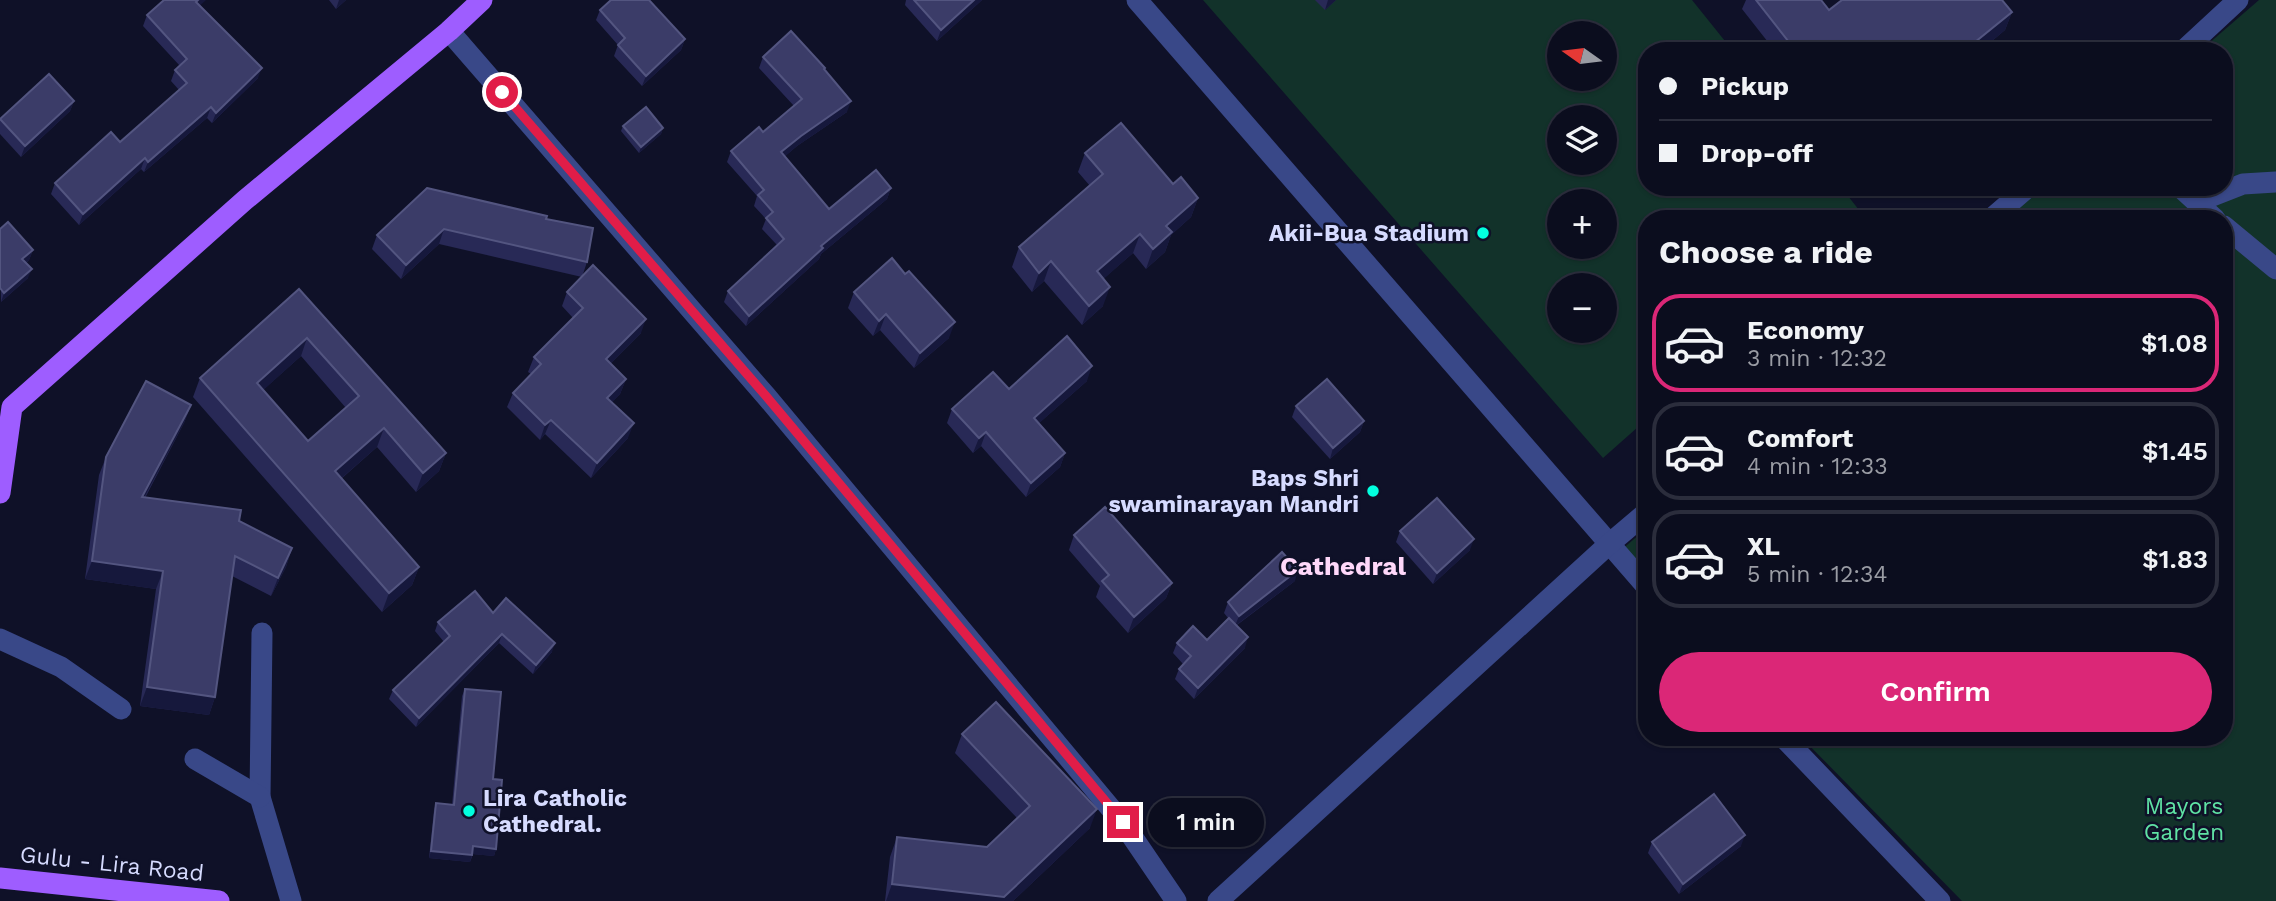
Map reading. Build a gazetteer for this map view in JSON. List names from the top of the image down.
{
  "streets": {
    "main road": ["Gulu - Lira Road"]
  },
  "districts": ["Cathedral"],
  "parks": ["Mayors Garden"],
  "places": ["Akii-Bua Stadium", "Baps Shri swaminarayan Mandri", "Lira Catholic Cathedral."],
  "north": "left",
  "page": {
    "map_buttons": ["+", "−"],
    "banner": ["Pickup", "Drop-off"],
    "heading": "Choose a ride",
    "list": [
      {
        "name": "Economy",
        "note": "3 min · 12:32",
        "value": "$1.08"
      },
      {
        "name": "Comfort",
        "note": "4 min · 12:33",
        "value": "$1.45"
      },
      {
        "name": "XL",
        "note": "5 min · 12:34",
        "value": "$1.83"
      }
    ],
    "buttons": "Confirm",
    "bubble": "1 min"
  }
}
